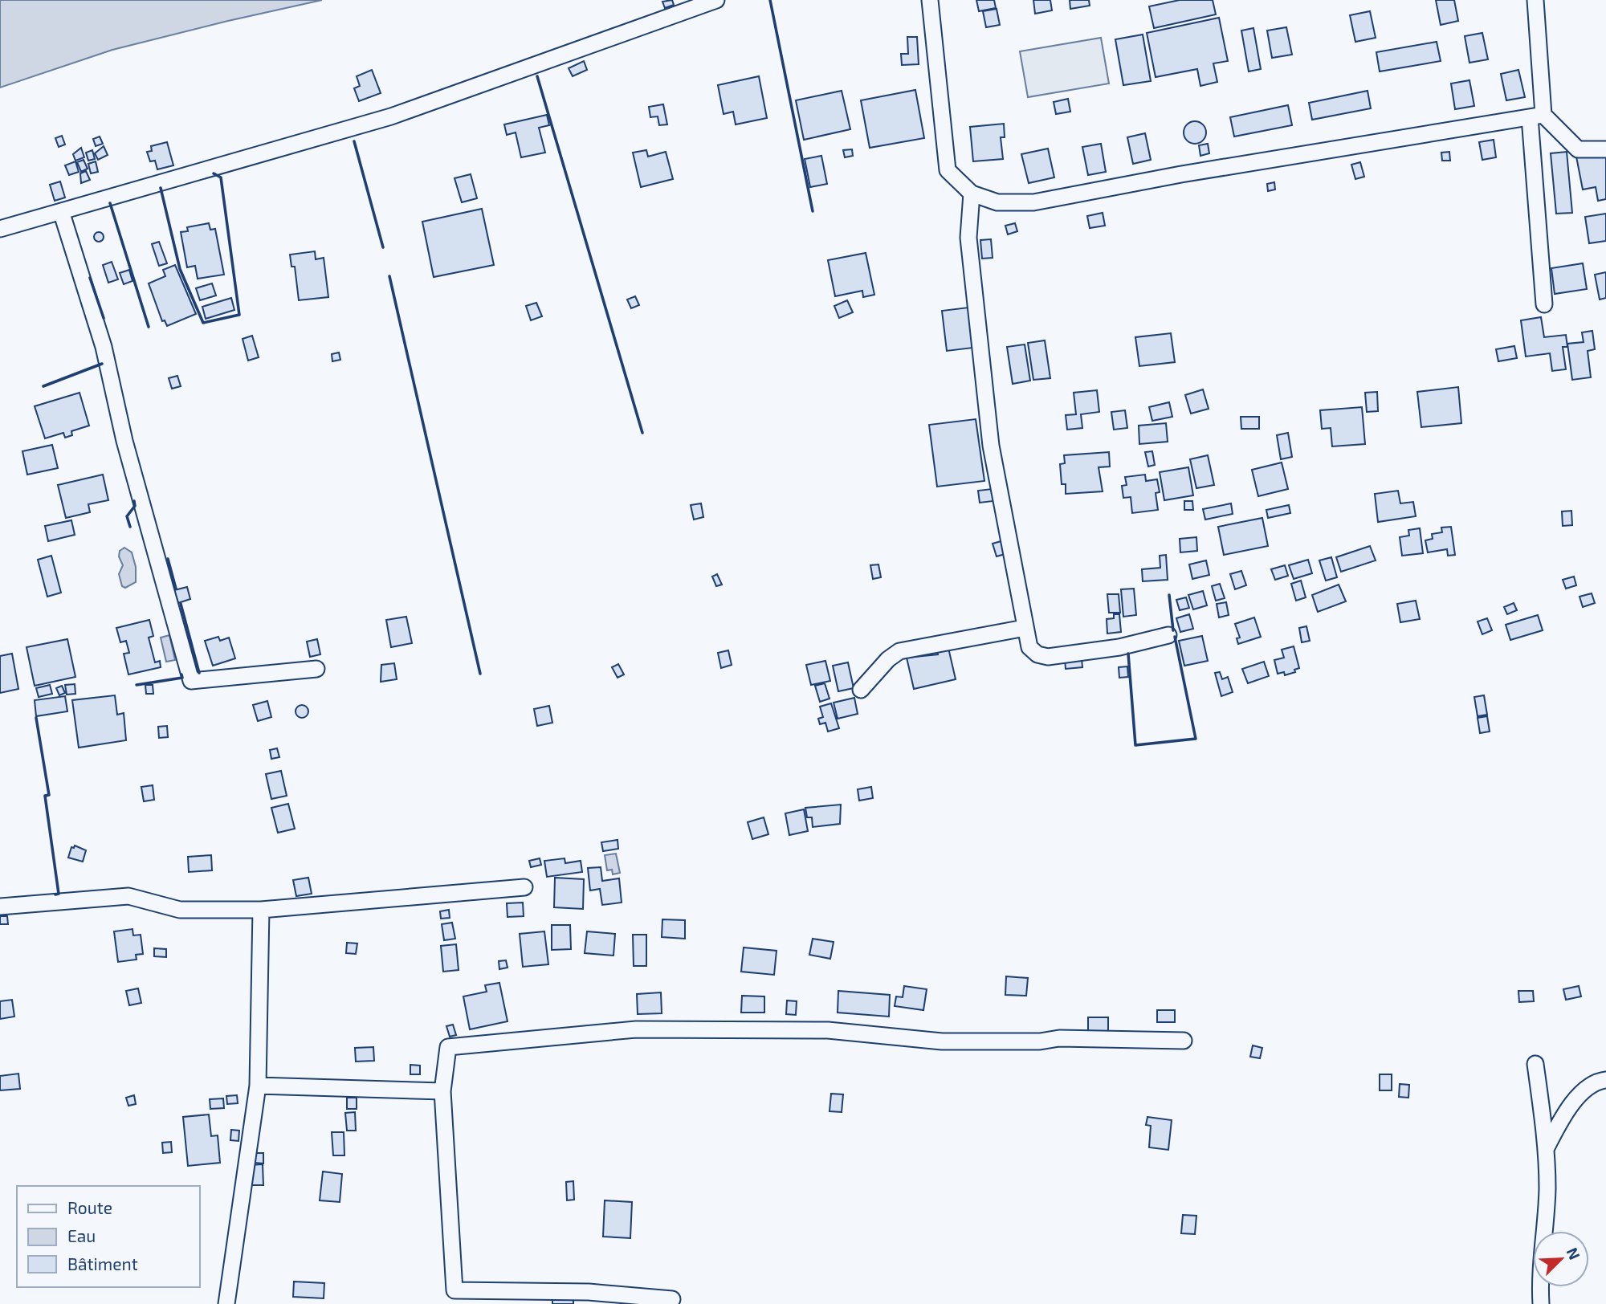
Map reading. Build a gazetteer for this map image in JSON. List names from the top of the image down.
{
  "legend": ["Route", "Eau", "Bâtiment"],
  "north": "top right"
}
